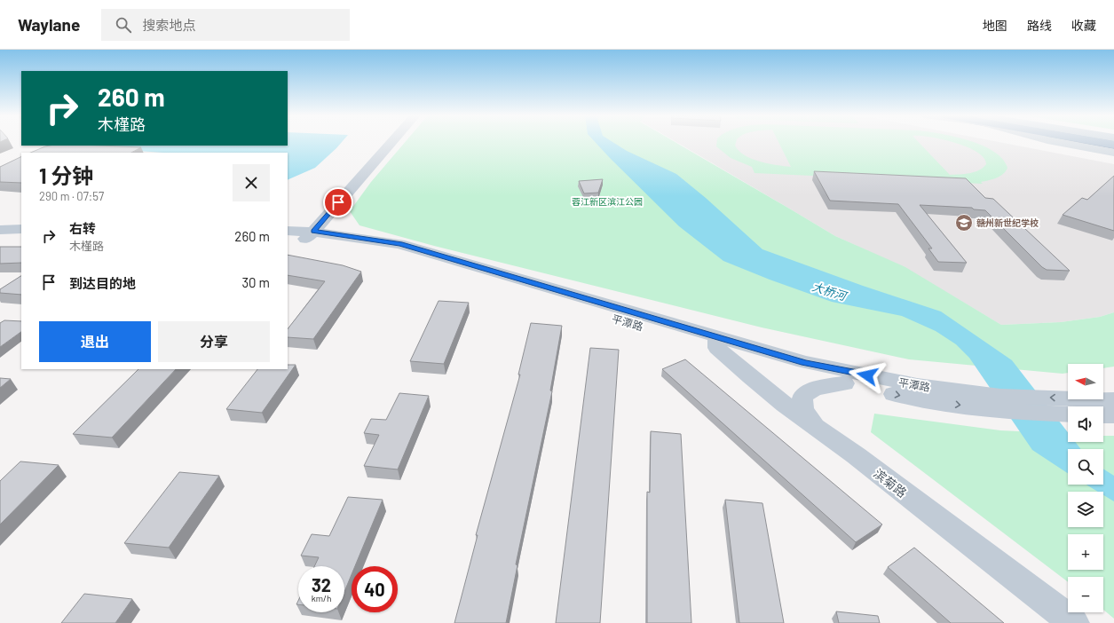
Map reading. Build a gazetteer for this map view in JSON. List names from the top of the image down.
{
  "streets": {
    "street": ["平潭路", "滨菊路"]
  },
  "crossings": [
    ["平潭路", "滨菊路"]
  ],
  "water": ["大桥河"],
  "parks": ["蓉江新区滨江公园"],
  "places": {
    "school or university": ["赣州新世纪学校"]
  },
  "north": "left",
  "page": {
    "header": "Waylane",
    "search": "搜索地点",
    "nav": ["地图", "路线", "收藏"],
    "turn": ["260 m", "木槿路"],
    "heading": ["1 分钟", "290 m · 07:57"],
    "list": [
      {
        "name": "右转",
        "note": "木槿路",
        "value": "260 m"
      },
      {
        "name": "到达目的地",
        "value": "30 m"
      }
    ],
    "buttons": ["退出", "分享"],
    "map_buttons": ["+", "−"],
    "speed": "32 km/h",
    "limit": "40"
  }
}
